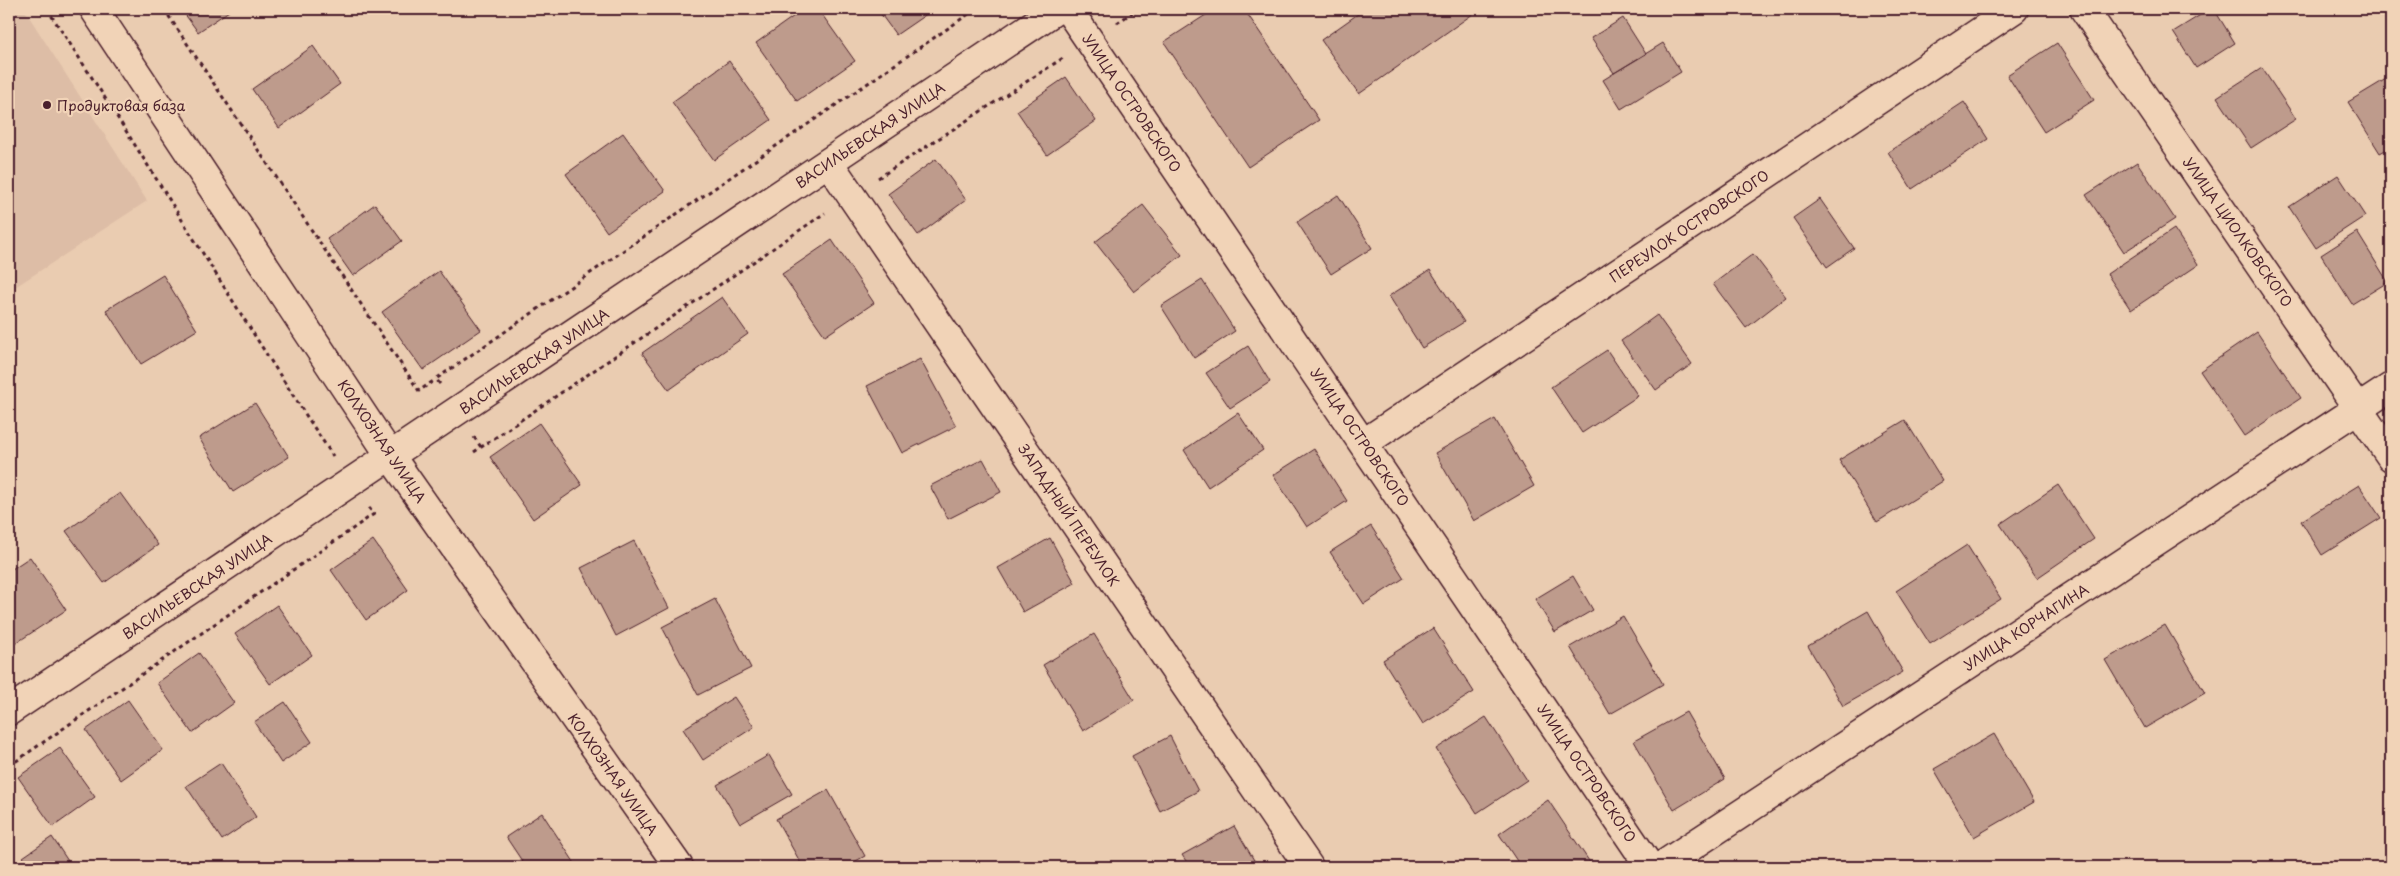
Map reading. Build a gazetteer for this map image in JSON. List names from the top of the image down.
{
  "streets": {
    "street": [
      "УЛИЦА ОСТРОВСКОГО",
      "ВАСИЛЬЕВСКАЯ УЛИЦА",
      "ПЕРЕУЛОК ОСТРОВСКОГО",
      "УЛИЦА ЦИОЛКОВСКОГО",
      "КОЛХОЗНАЯ УЛИЦА",
      "ЗАПАДНЫЙ ПЕРЕУЛОК",
      "УЛИЦА КОРЧАГИНА"
    ]
  },
  "crossings": [
    ["УЛИЦА ОСТРОВСКОГО", "ПЕРЕУЛОК ОСТРОВСКОГО"],
    ["ВАСИЛЬЕВСКАЯ УЛИЦА", "КОЛХОЗНАЯ УЛИЦА"],
    ["ВАСИЛЬЕВСКАЯ УЛИЦА", "ЗАПАДНЫЙ ПЕРЕУЛОК"],
    ["УЛИЦА ЦИОЛКОВСКОГО", "УЛИЦА КОРЧАГИНА"]
  ],
  "places": ["Продуктовая база"]
}
